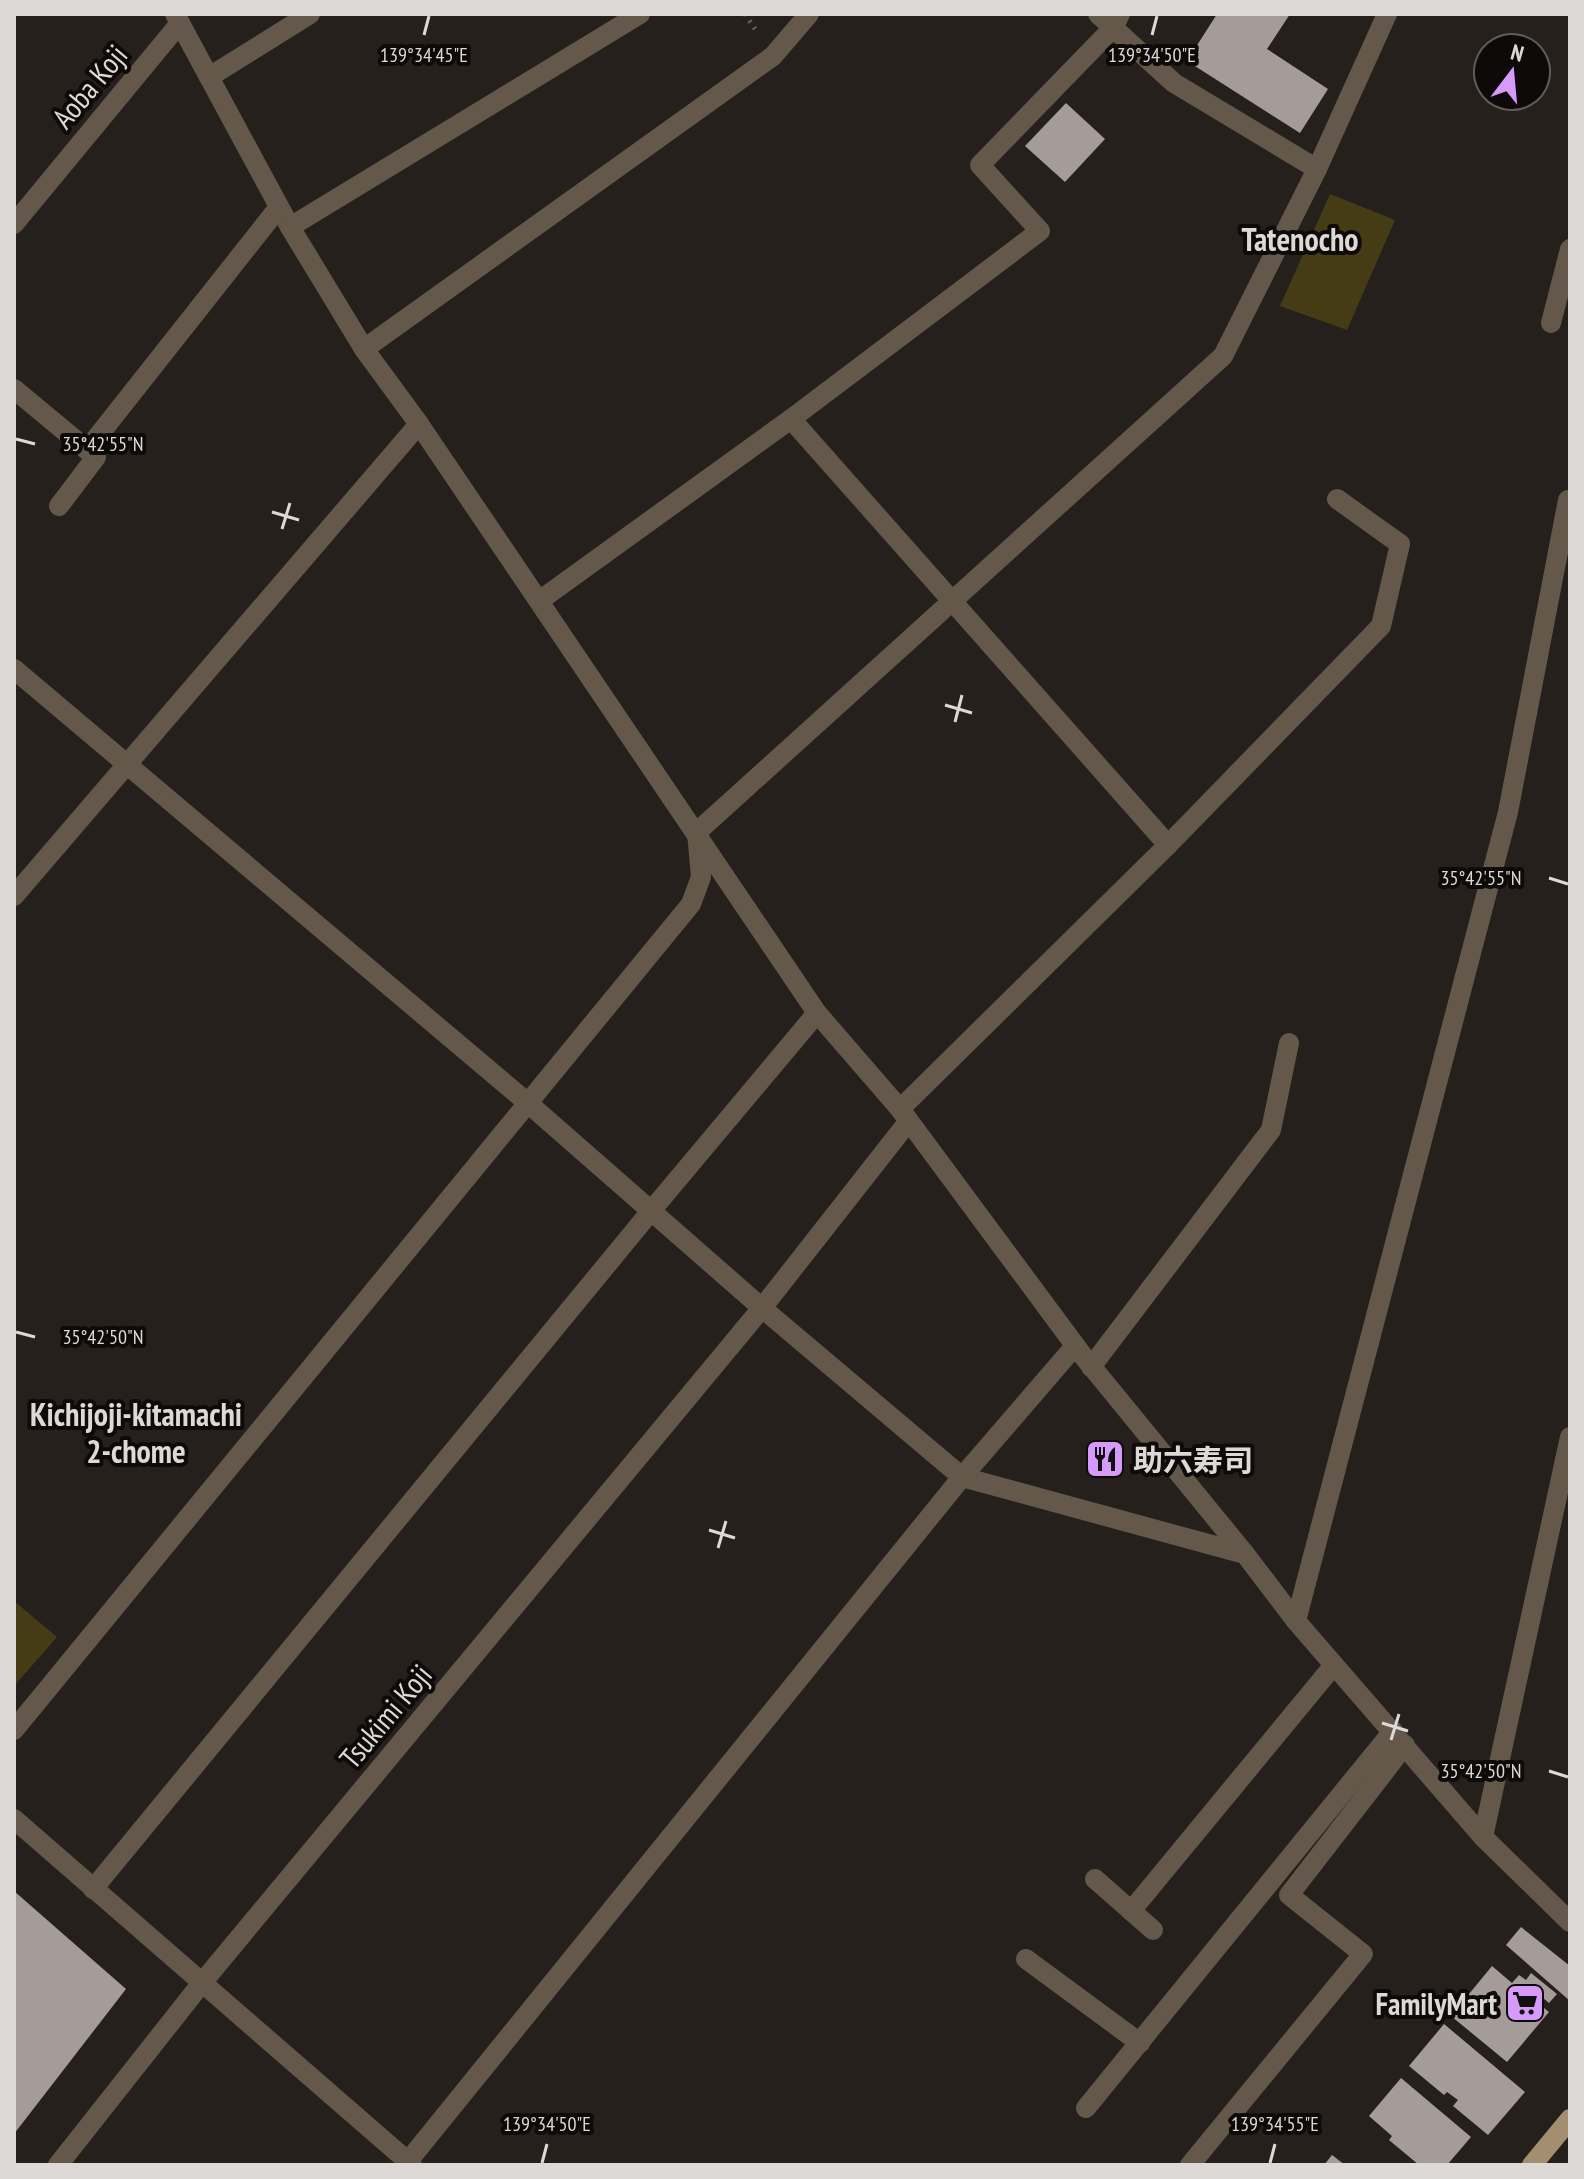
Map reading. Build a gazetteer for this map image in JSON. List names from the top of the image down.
{
  "streets": {
    "street": ["Aoba Koji", "Tsukimi Koji"]
  },
  "districts": ["Tatenocho", "Kichijoji-kitamachi 2-chome"],
  "places": {
    "restaurant": ["助六寿司"],
    "supermarket": ["FamilyMart"]
  },
  "north": "top",
  "coordinates": [
    "139°34'45\"E",
    "139°34'50\"E",
    "35°42'55\"N",
    "35°42'50\"N",
    "139°34'55\"E"
  ]
}
